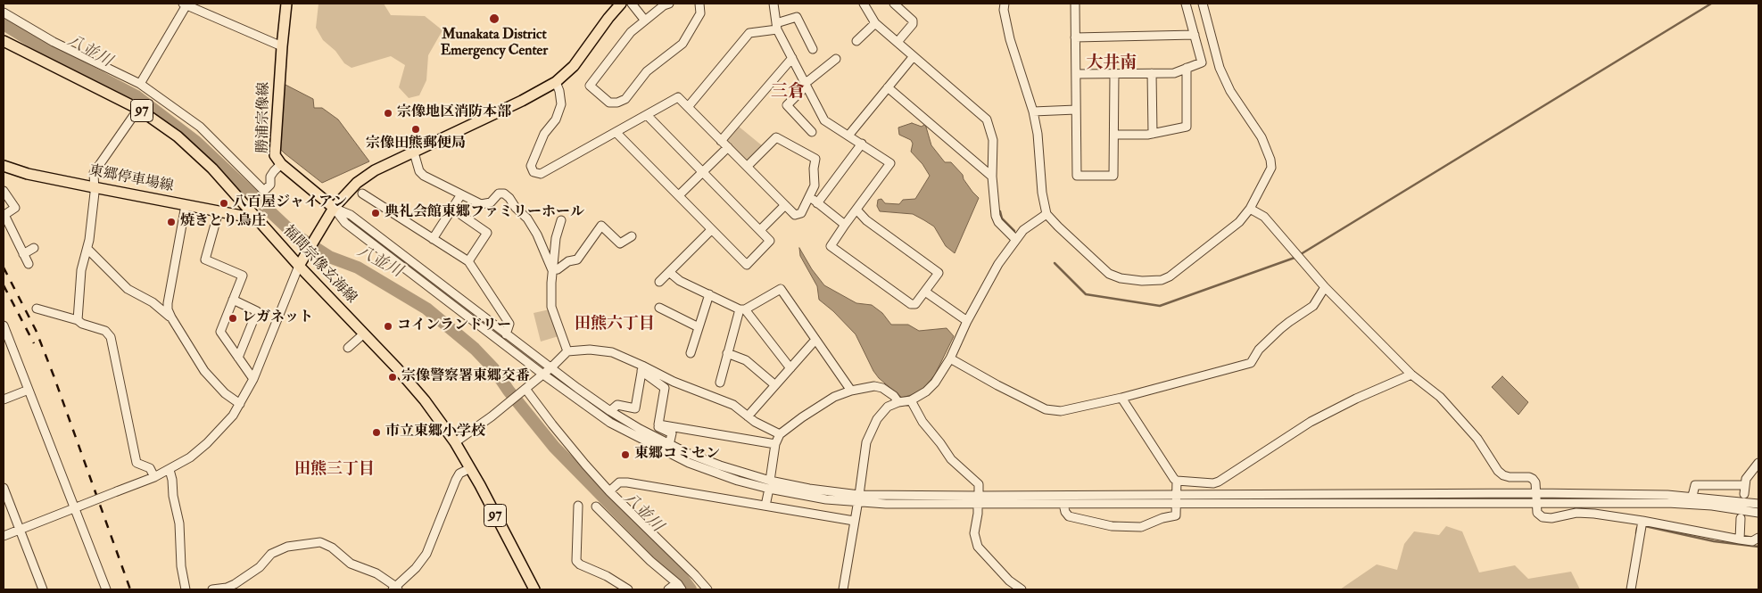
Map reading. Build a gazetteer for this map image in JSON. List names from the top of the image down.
{
  "streets": {
    "main road": [
      "97",
      "勝浦宗像線",
      "東郷停車場線",
      "福間宗像玄海線"
    ]
  },
  "crossings": [
    ["東郷停車場線", "福間宗像玄海線"]
  ],
  "districts": [
    "大井南",
    "三倉",
    "田熊六丁目",
    "田熊三丁目"
  ],
  "water": ["八並川"],
  "places": [
    "Munakata District Emergency Center",
    "宗像地区消防本部",
    "宗像田熊郵便局",
    "八百屋ジャイアン",
    "典礼会館東郷ファミリーホール",
    "焼きとり鳥庄",
    "レガネット",
    "コインランドリー",
    "宗像警察署東郷交番",
    "市立東郷小学校",
    "東郷コミセン"
  ]
}
